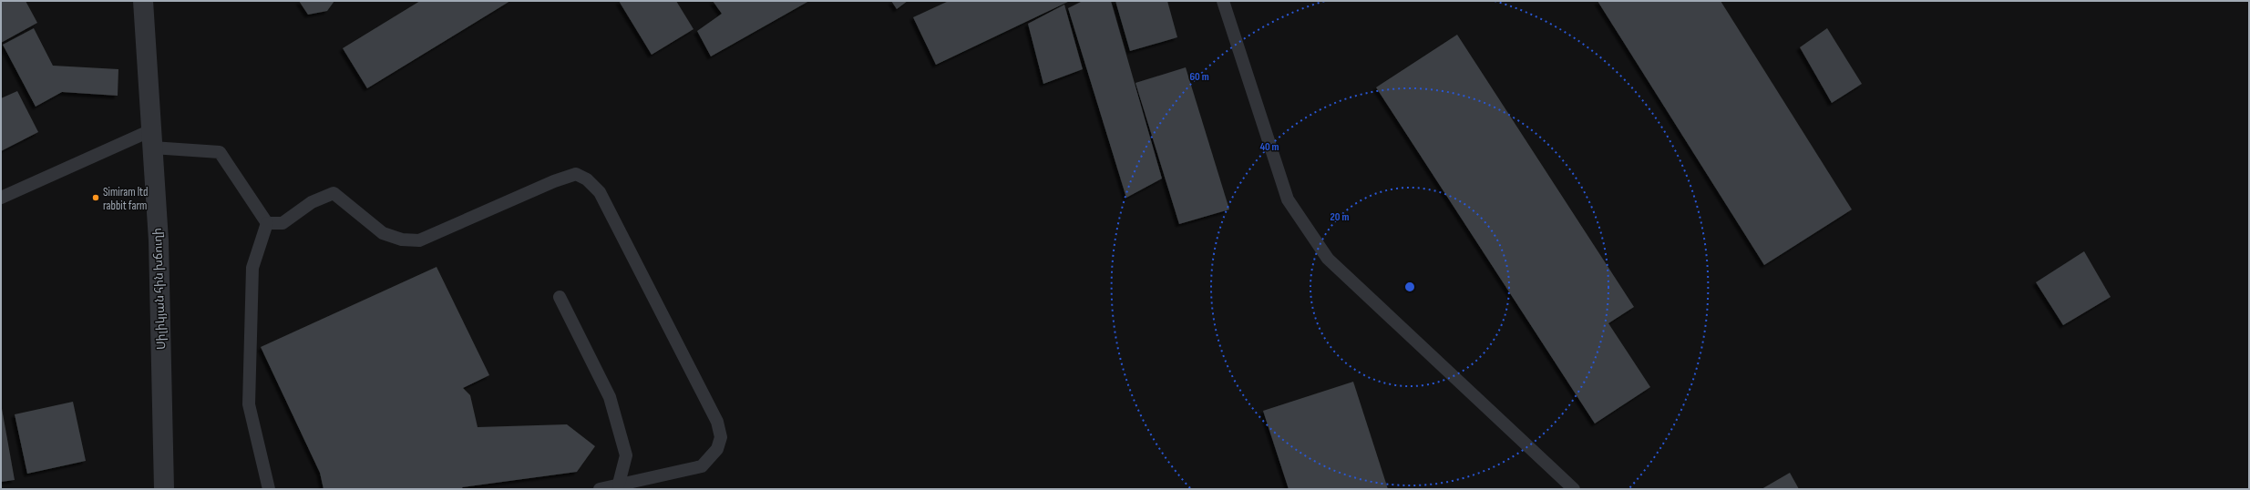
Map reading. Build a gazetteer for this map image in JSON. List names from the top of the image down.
{
  "streets": {
    "street": ["Սիլիկյան հին խճուղի"]
  },
  "places": ["Simiram ltd rabbit farm"],
  "rings": ["60 m", "40 m", "20 m"]
}
